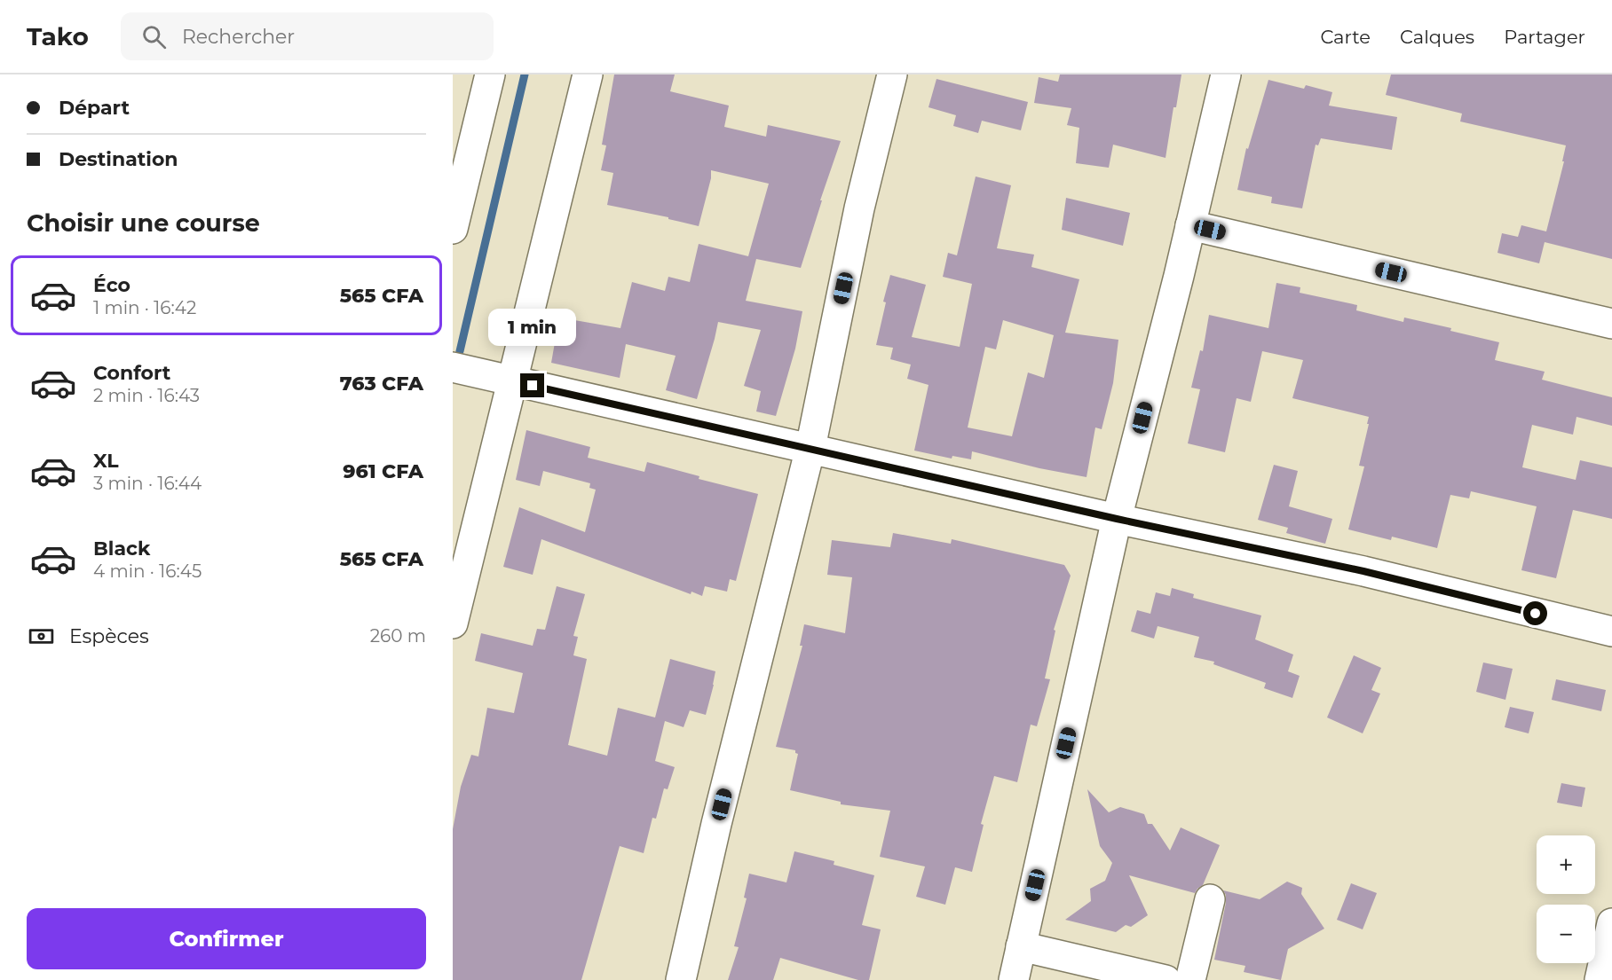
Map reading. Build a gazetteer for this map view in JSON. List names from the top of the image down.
{
  "page": {
    "header": "Tako",
    "search": "Rechercher",
    "nav": ["Carte", "Calques", "Partager"],
    "banner": ["Départ", "Destination"],
    "heading": "Choisir une course",
    "list": [
      {
        "name": "Éco",
        "note": "1 min · 16:42",
        "value": "565 CFA"
      },
      {
        "name": "Confort",
        "note": "2 min · 16:43",
        "value": "763 CFA"
      },
      {
        "name": "XL",
        "note": "3 min · 16:44",
        "value": "961 CFA"
      },
      {
        "name": "Black",
        "note": "4 min · 16:45",
        "value": "565 CFA"
      }
    ],
    "bubble": "1 min",
    "pay": ["Espèces", "260 m"],
    "map_buttons": ["+", "−"],
    "buttons": "Confirmer"
  }
}
